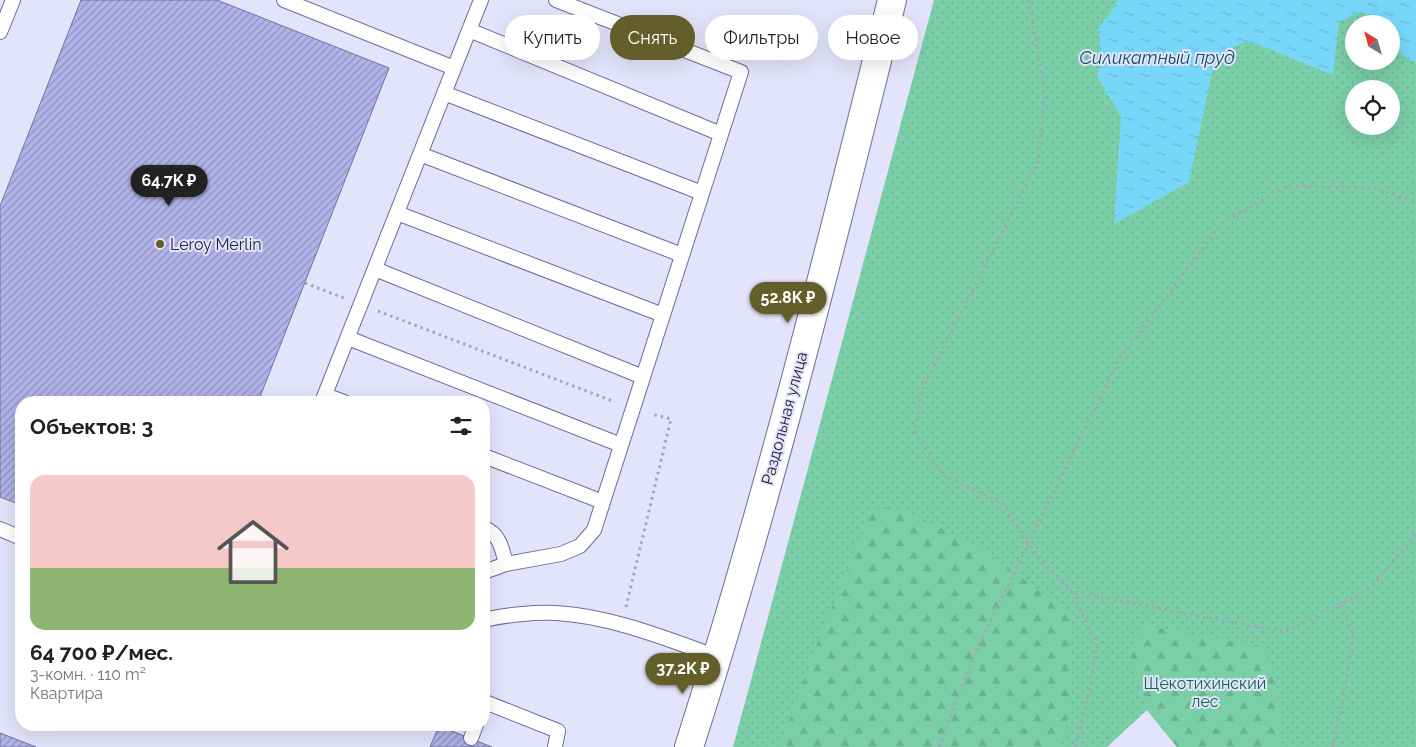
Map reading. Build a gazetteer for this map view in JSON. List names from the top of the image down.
{
  "streets": {
    "main road": ["Раздольная улица"]
  },
  "water": ["Силикатный пруд"],
  "parks": ["Щекотихинский лес"],
  "places": ["Leroy Merlin"],
  "north": "top left",
  "page": {
    "chip": [
      "Купить",
      "Снять",
      "Фильтры",
      "Новое"
    ],
    "price": ["64.7K ₽", "52.8K ₽", "37.2K ₽"],
    "heading": "Объектов: 3",
    "list": [
      {
        "name": "64 700 ₽/мес.",
        "note": "3-комн. · 110 m² · Квартира"
      }
    ]
  }
}
